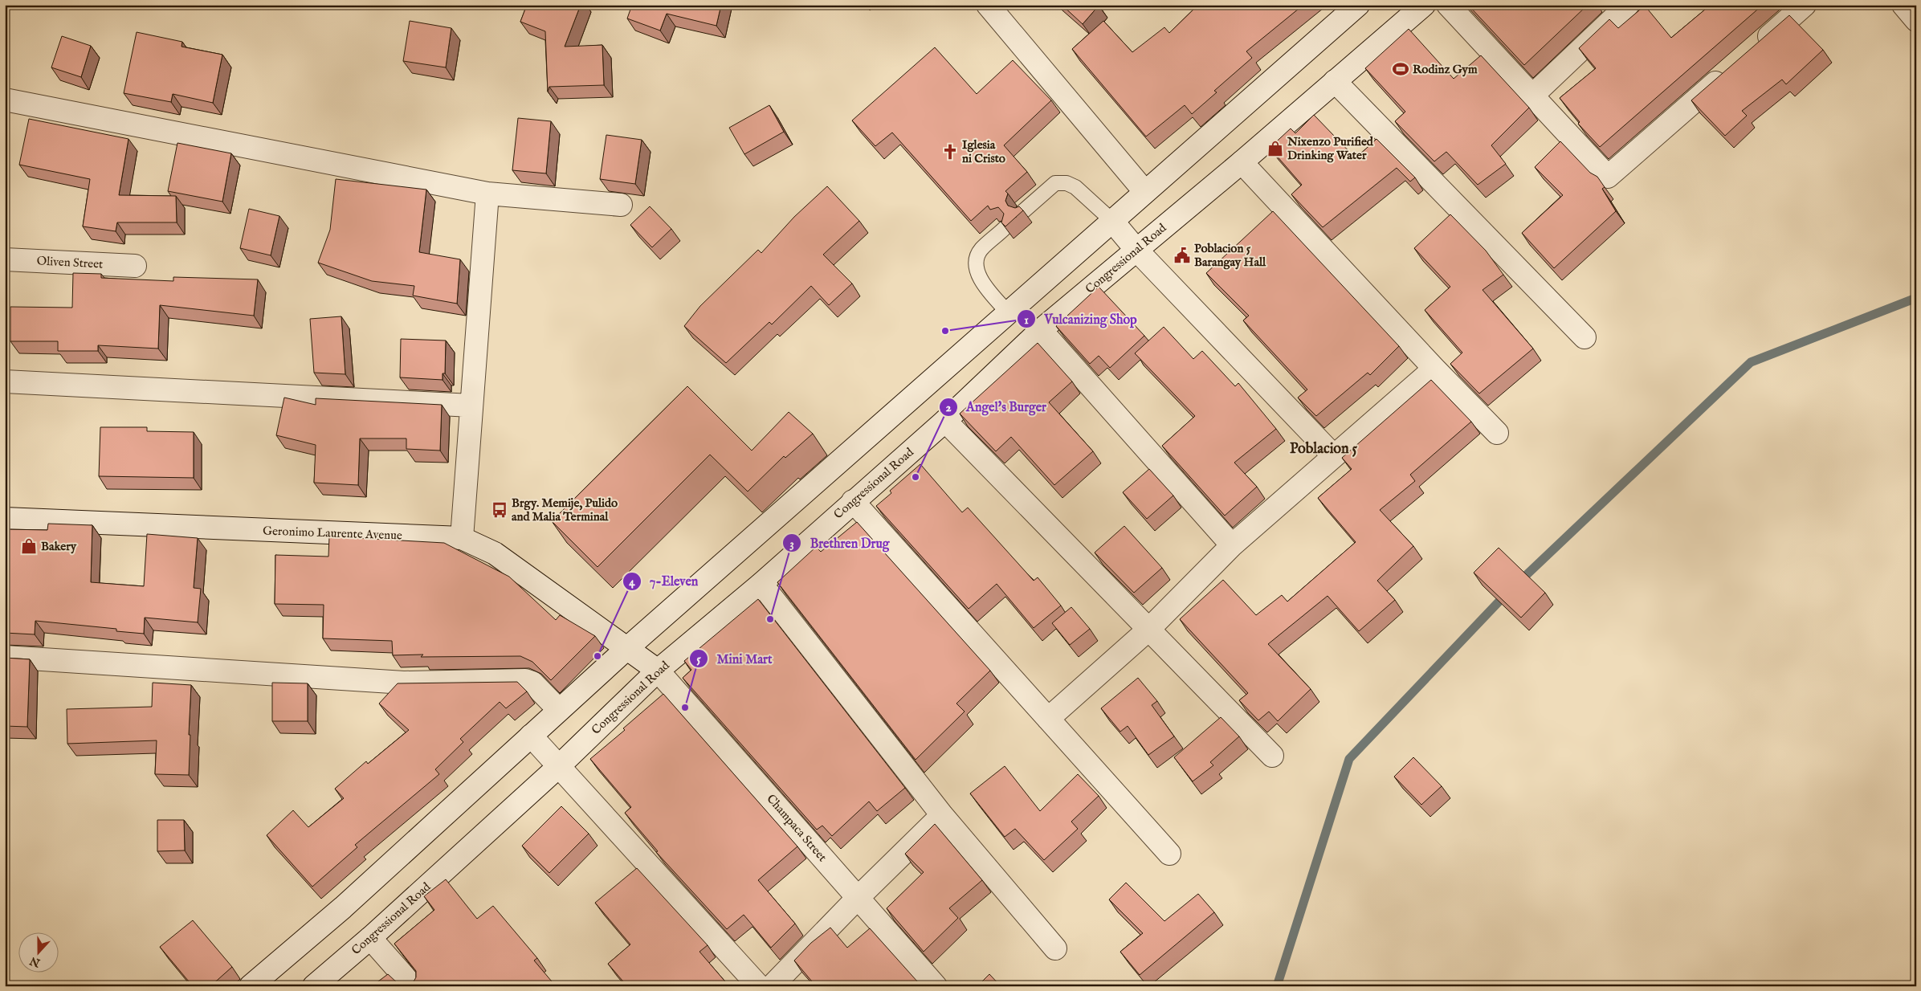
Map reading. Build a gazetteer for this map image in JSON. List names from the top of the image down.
{
  "streets": {
    "street": [
      "Congressional Road",
      "Oliven Street",
      "Geronimo Laurente Avenue",
      "Champaca Street"
    ]
  },
  "crossings": [
    ["Congressional Road", "Champaca Street"],
    ["Geronimo Laurente Avenue", "Champaca Street"]
  ],
  "districts": ["Poblacion 5"],
  "places": {
    "sports": ["Rodinz Gym"],
    "shop": ["Nixenzo Purified Drinking Water", "Bakery"],
    "church": ["Iglesia ni Cristo"],
    "public building": ["Poblacion 5 Barangay Hall"],
    "other": [
      "Vulcanizing Shop",
      "Angel's Burger",
      "Brethren Drug",
      "7-Eleven",
      "Mini Mart"
    ],
    "bus stop": ["Brgy. Memije, Pulido and Malia Terminal"]
  },
  "north": "bottom"
}
